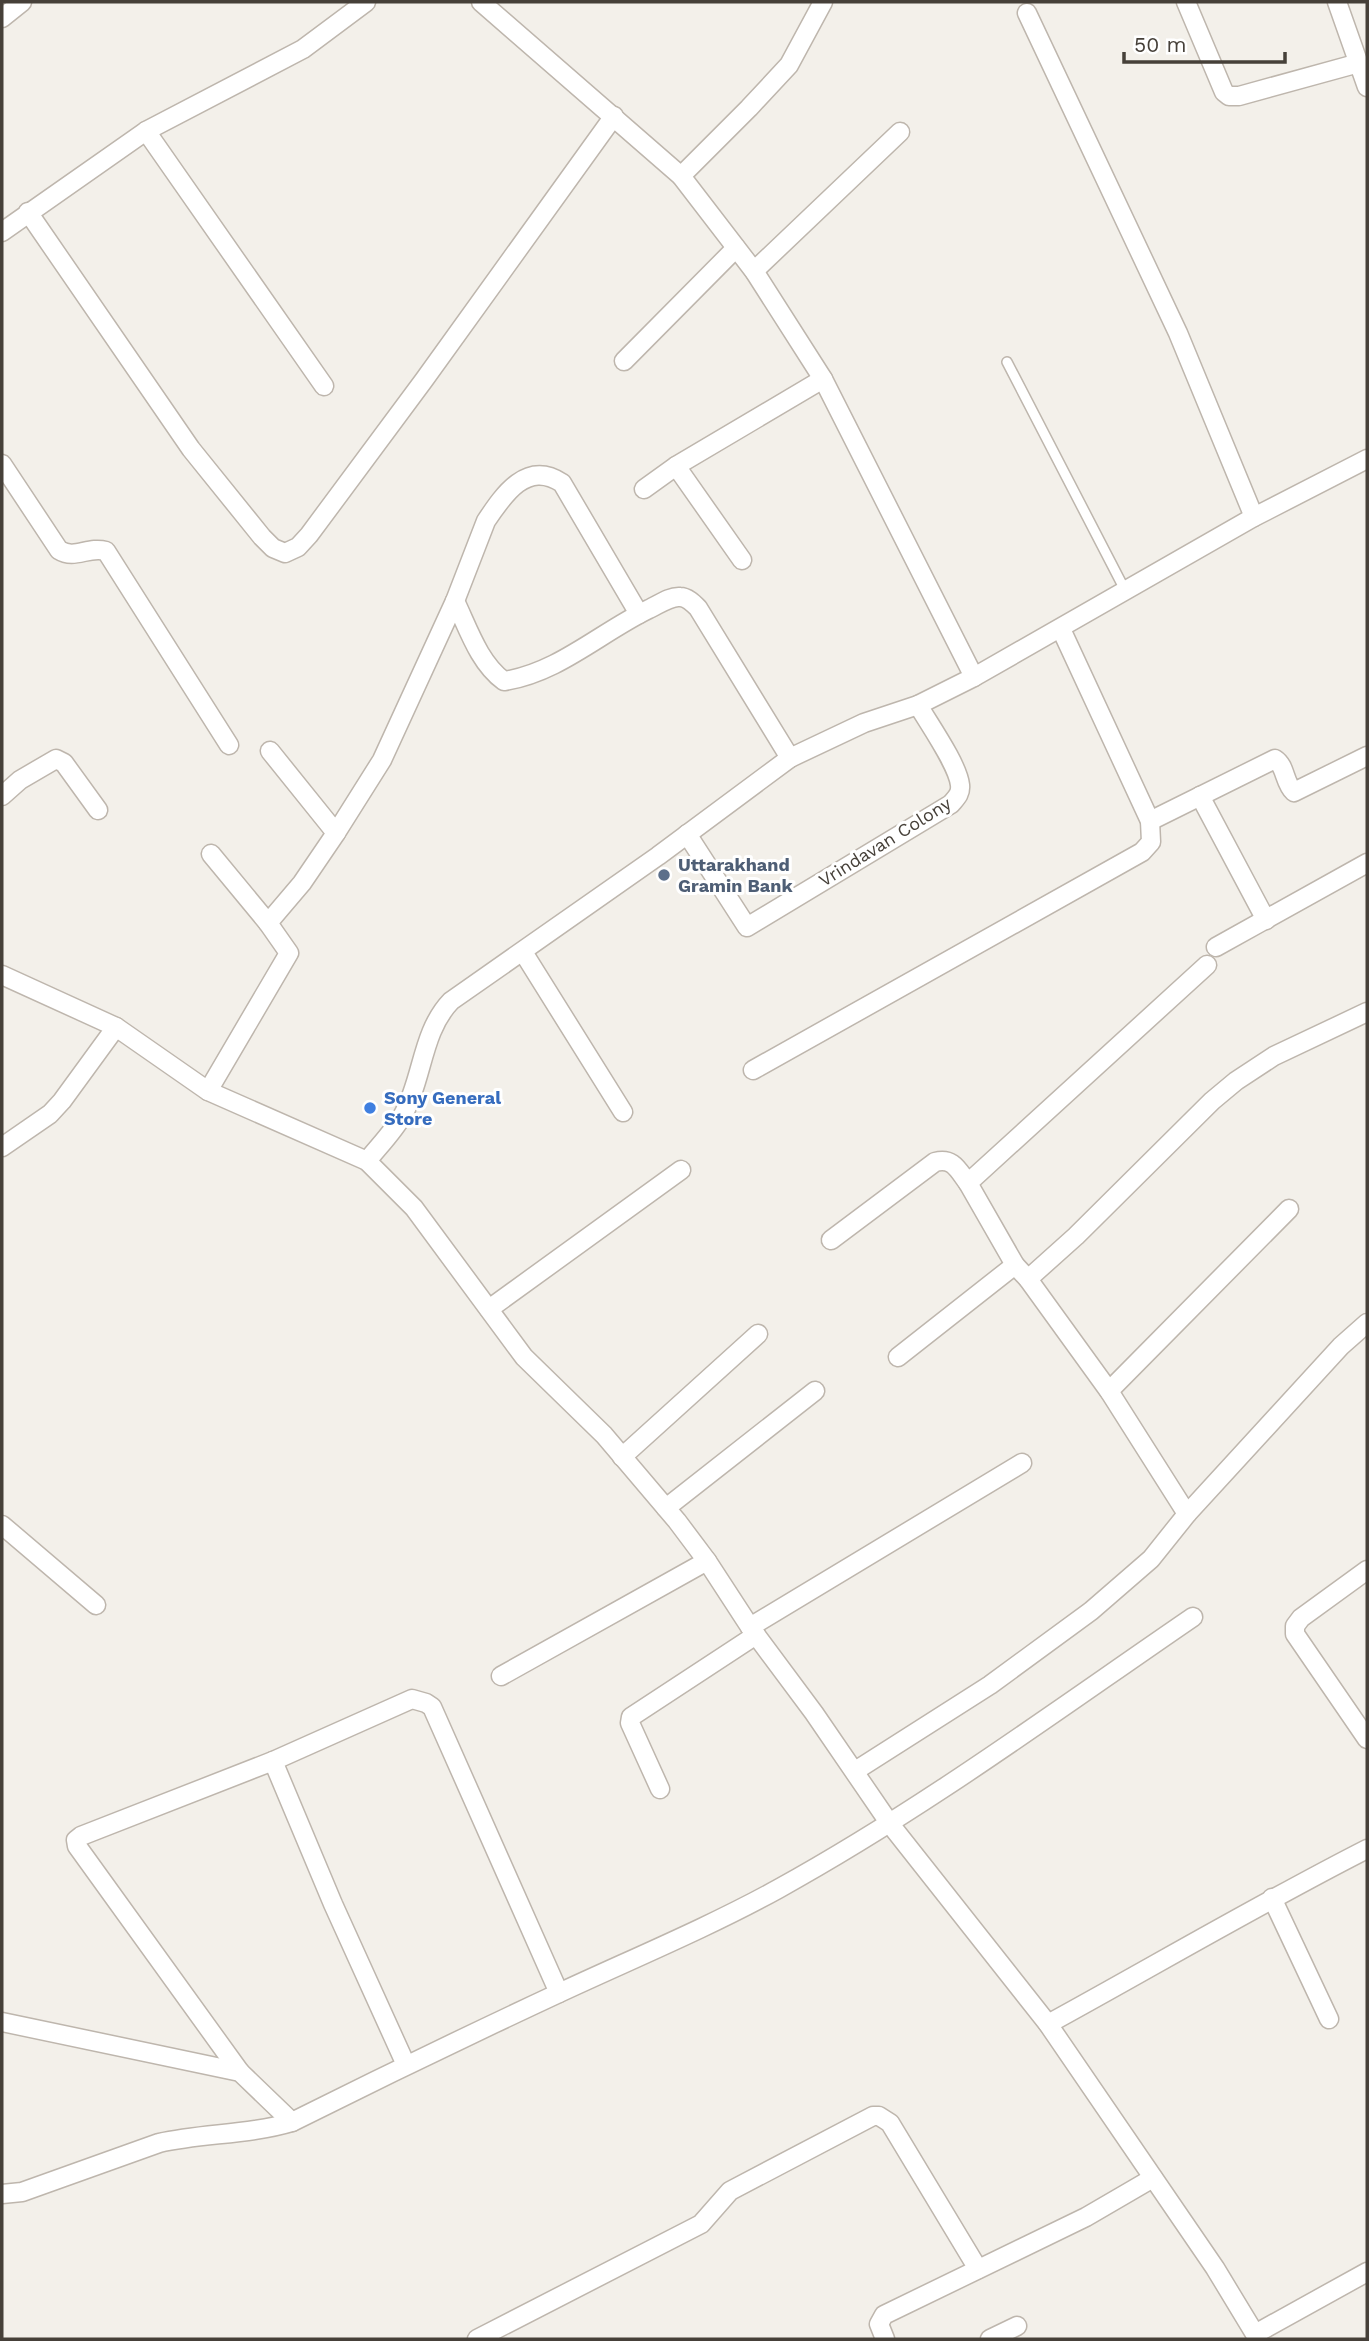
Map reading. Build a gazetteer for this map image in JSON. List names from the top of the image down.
{
  "streets": {
    "street": ["Vrindavan Colony"]
  },
  "places": ["Uttarakhand Gramin Bank", "Sony General Store"],
  "scale_bar": "50 m"
}
